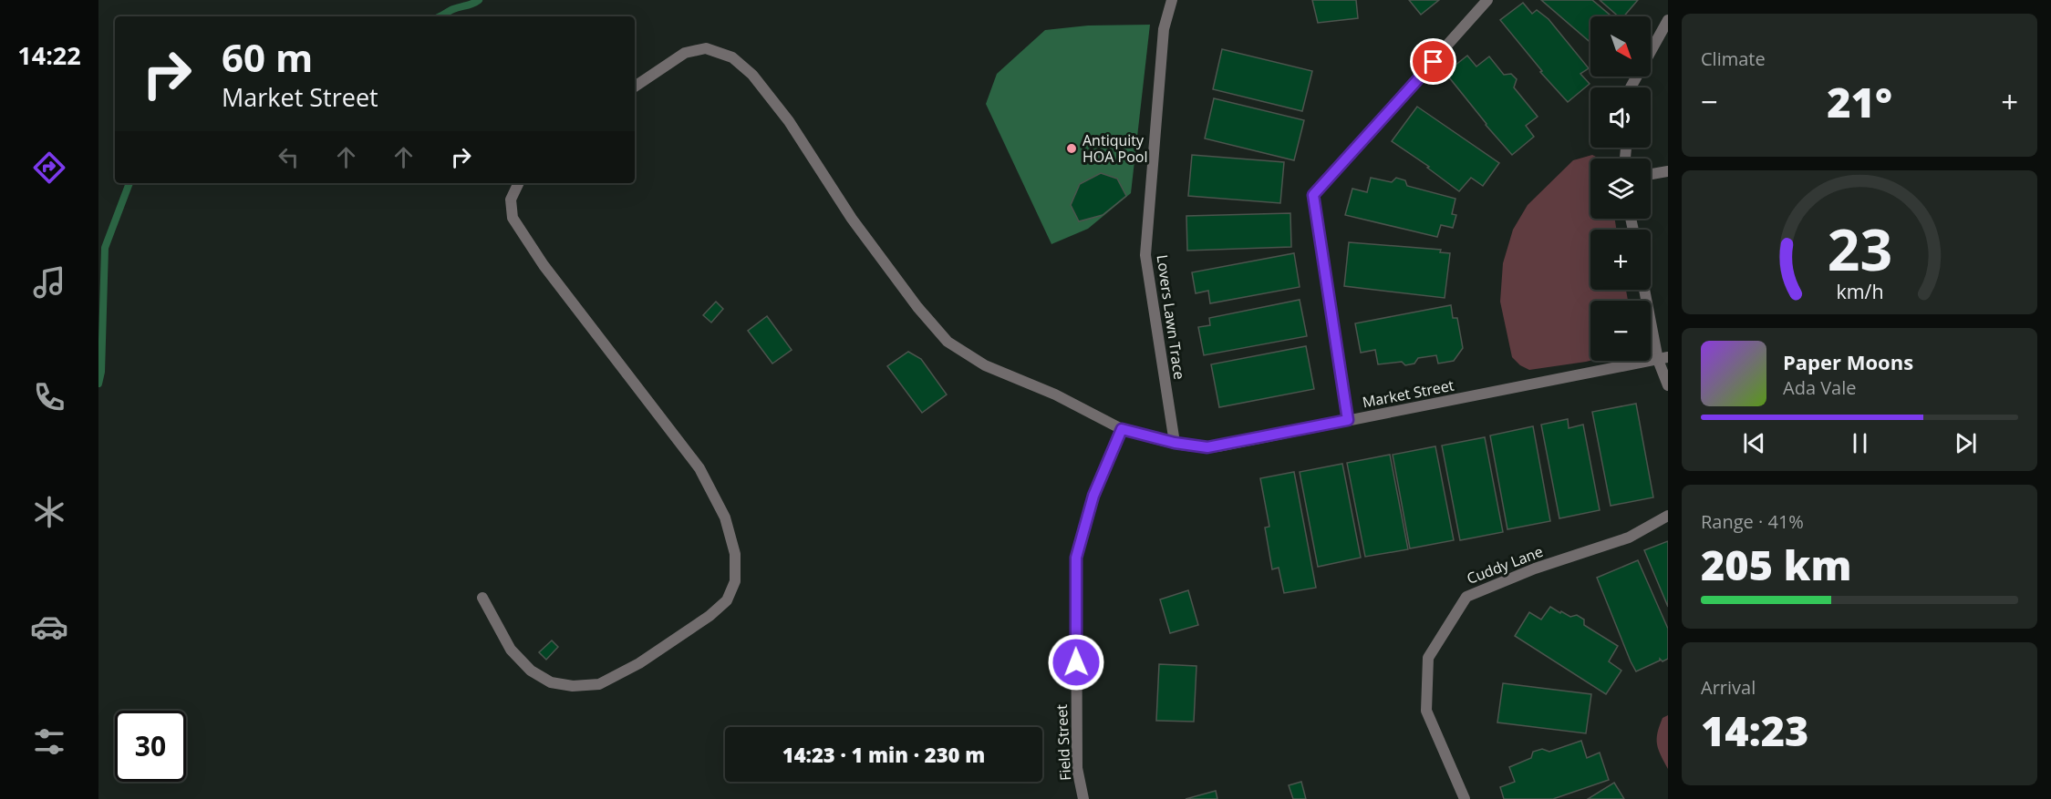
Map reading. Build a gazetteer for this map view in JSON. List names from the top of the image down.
{
  "streets": {
    "street": [
      "Lovers Lawn Trace",
      "Market Street",
      "Cuddy Lane",
      "Field Street"
    ]
  },
  "crossings": [
    ["Lovers Lawn Trace", "Market Street"],
    ["Market Street", "Field Street"]
  ],
  "places": ["Antiquity HOA Pool"],
  "north": "bottom right",
  "page": {
    "tabs": "14:22",
    "tile": [
      "Climate",
      ["Range · 41%", "205 km"],
      ["Arrival", "14:23"]
    ],
    "map_buttons": ["+", "−"],
    "turn": ["60 m", "Market Street"],
    "heat": ["−", "21°", "+"],
    "song": ["Paper Moons", "Ada Vale"],
    "limit": "30",
    "trip": "14:23 · 1 min · 230 m",
    "gauge": ["23", "km/h"]
  }
}
